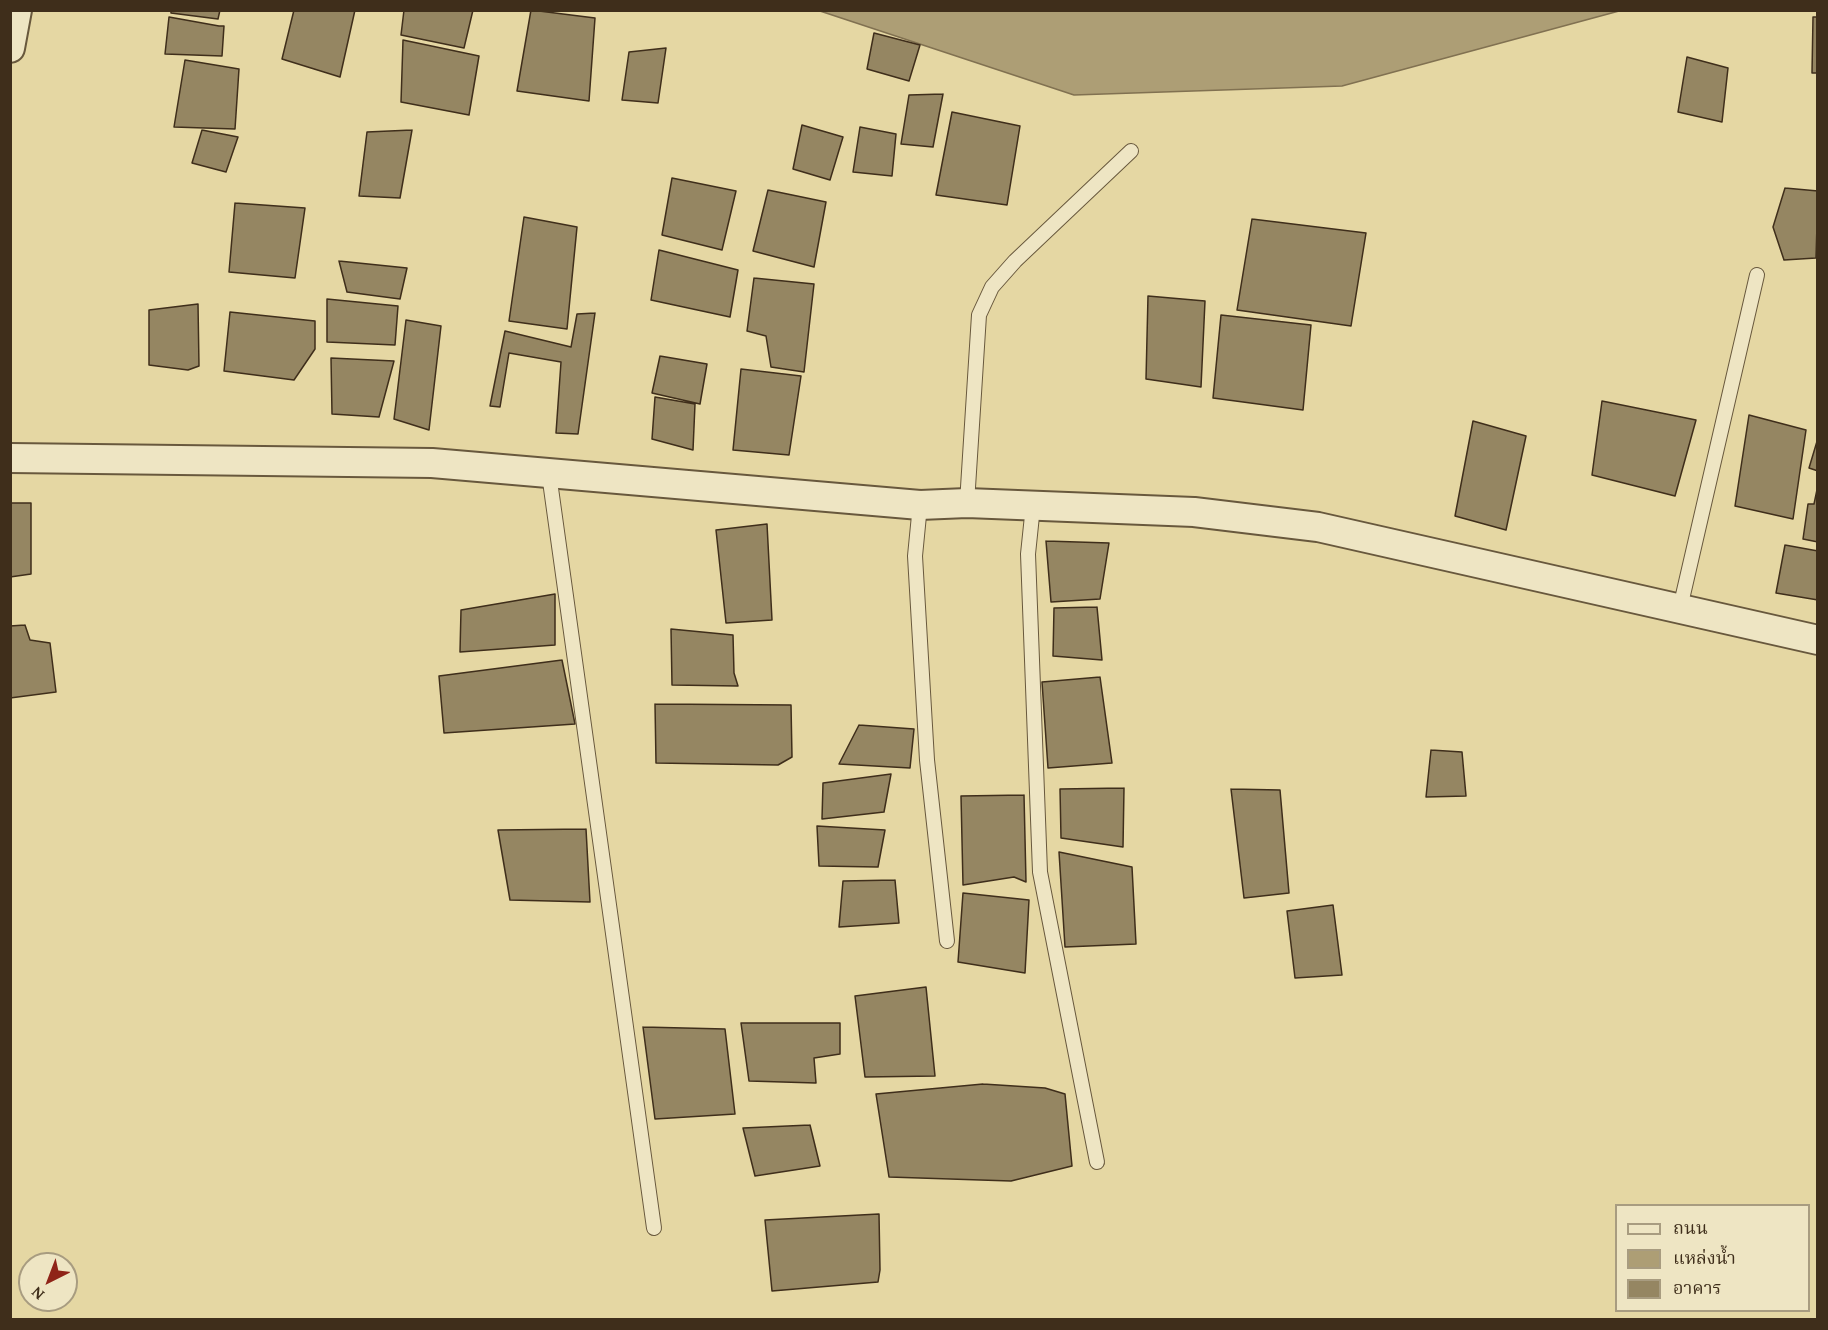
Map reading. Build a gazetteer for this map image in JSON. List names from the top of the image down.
{
  "legend": ["ถนน", "แหล่งน้ำ", "อาคาร"],
  "north": "bottom left"
}
